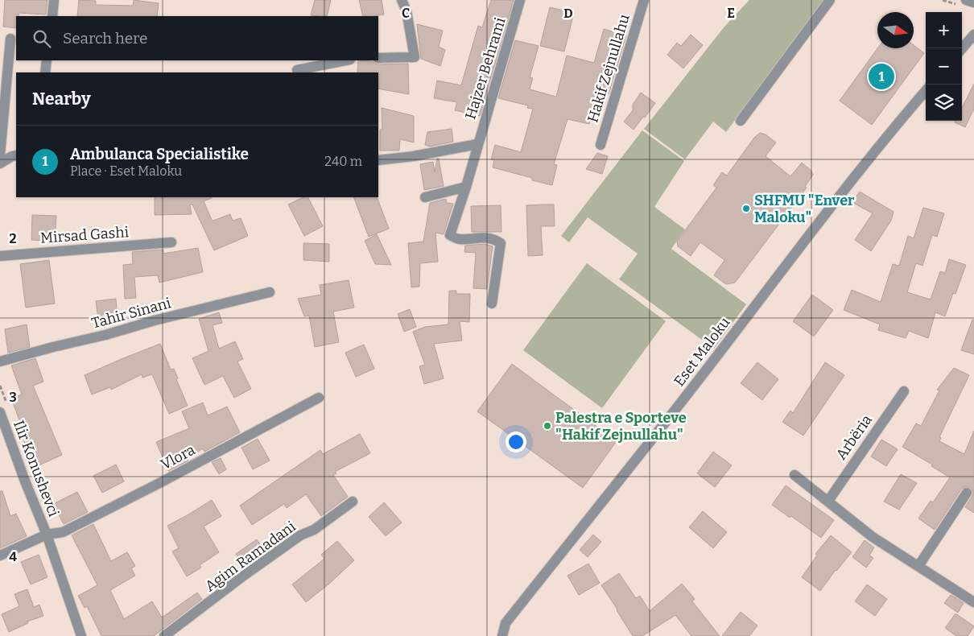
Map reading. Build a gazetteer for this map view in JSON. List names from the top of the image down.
{
  "streets": {
    "street": [
      "Hajzer Behrami",
      "Hakif Zejnullahu",
      "Mirsad Gashi",
      "Tahir Sinani",
      "Eset Maloku",
      "Arbëria",
      "Vlora",
      "Ilir Konushevci",
      "Agim Ramadani"
    ]
  },
  "crossings": [
    ["Vlora", "Ilir Konushevci"]
  ],
  "places": ["SHFMU \"Enver Maloku\"", "Palestra e Sporteve \"Hakif Zejnullahu\""],
  "north": "right",
  "page": {
    "map_buttons": ["+", "−"],
    "search": "Search here",
    "pins": "1",
    "heading": "Nearby",
    "list": [
      {
        "mark": "1",
        "name": "Ambulanca Specialistike",
        "note": "Place · Eset Maloku",
        "value": "240 m"
      }
    ]
  },
  "grid": {
    "columns": ["C", "D", "E"],
    "rows": ["2", "3", "4"]
  }
}
